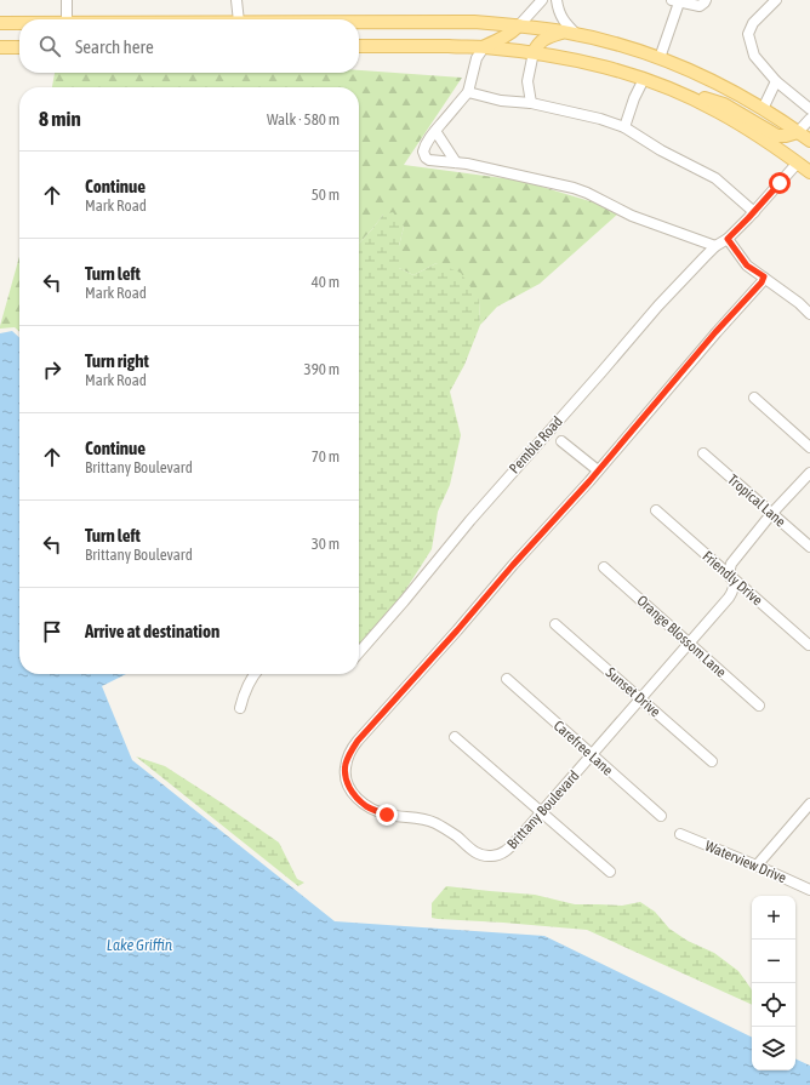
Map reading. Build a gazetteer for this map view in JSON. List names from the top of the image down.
{
  "streets": {
    "street": [
      "Pemble Road",
      "Tropical Lane",
      "Friendly Drive",
      "Orange Blossom Lane",
      "Sunset Drive",
      "Carefree Lane",
      "Brittany Boulevard",
      "Waterview Drive"
    ]
  },
  "crossings": [
    ["Tropical Lane", "Brittany Boulevard"],
    ["Friendly Drive", "Brittany Boulevard"],
    ["Orange Blossom Lane", "Brittany Boulevard"],
    ["Sunset Drive", "Brittany Boulevard"],
    ["Carefree Lane", "Brittany Boulevard"]
  ],
  "water": ["Lake Griffin"],
  "page": {
    "search": "Search here",
    "heading": ["8 min", "Walk · 580 m"],
    "list": [
      ["Continue", "Mark Road", "50 m"],
      ["Turn left", "Mark Road", "40 m"],
      ["Turn right", "Mark Road", "390 m"],
      ["Continue", "Brittany Boulevard", "70 m"],
      ["Turn left", "Brittany Boulevard", "30 m"],
      "Arrive at destination"
    ],
    "map_buttons": ["+", "−"]
  }
}
